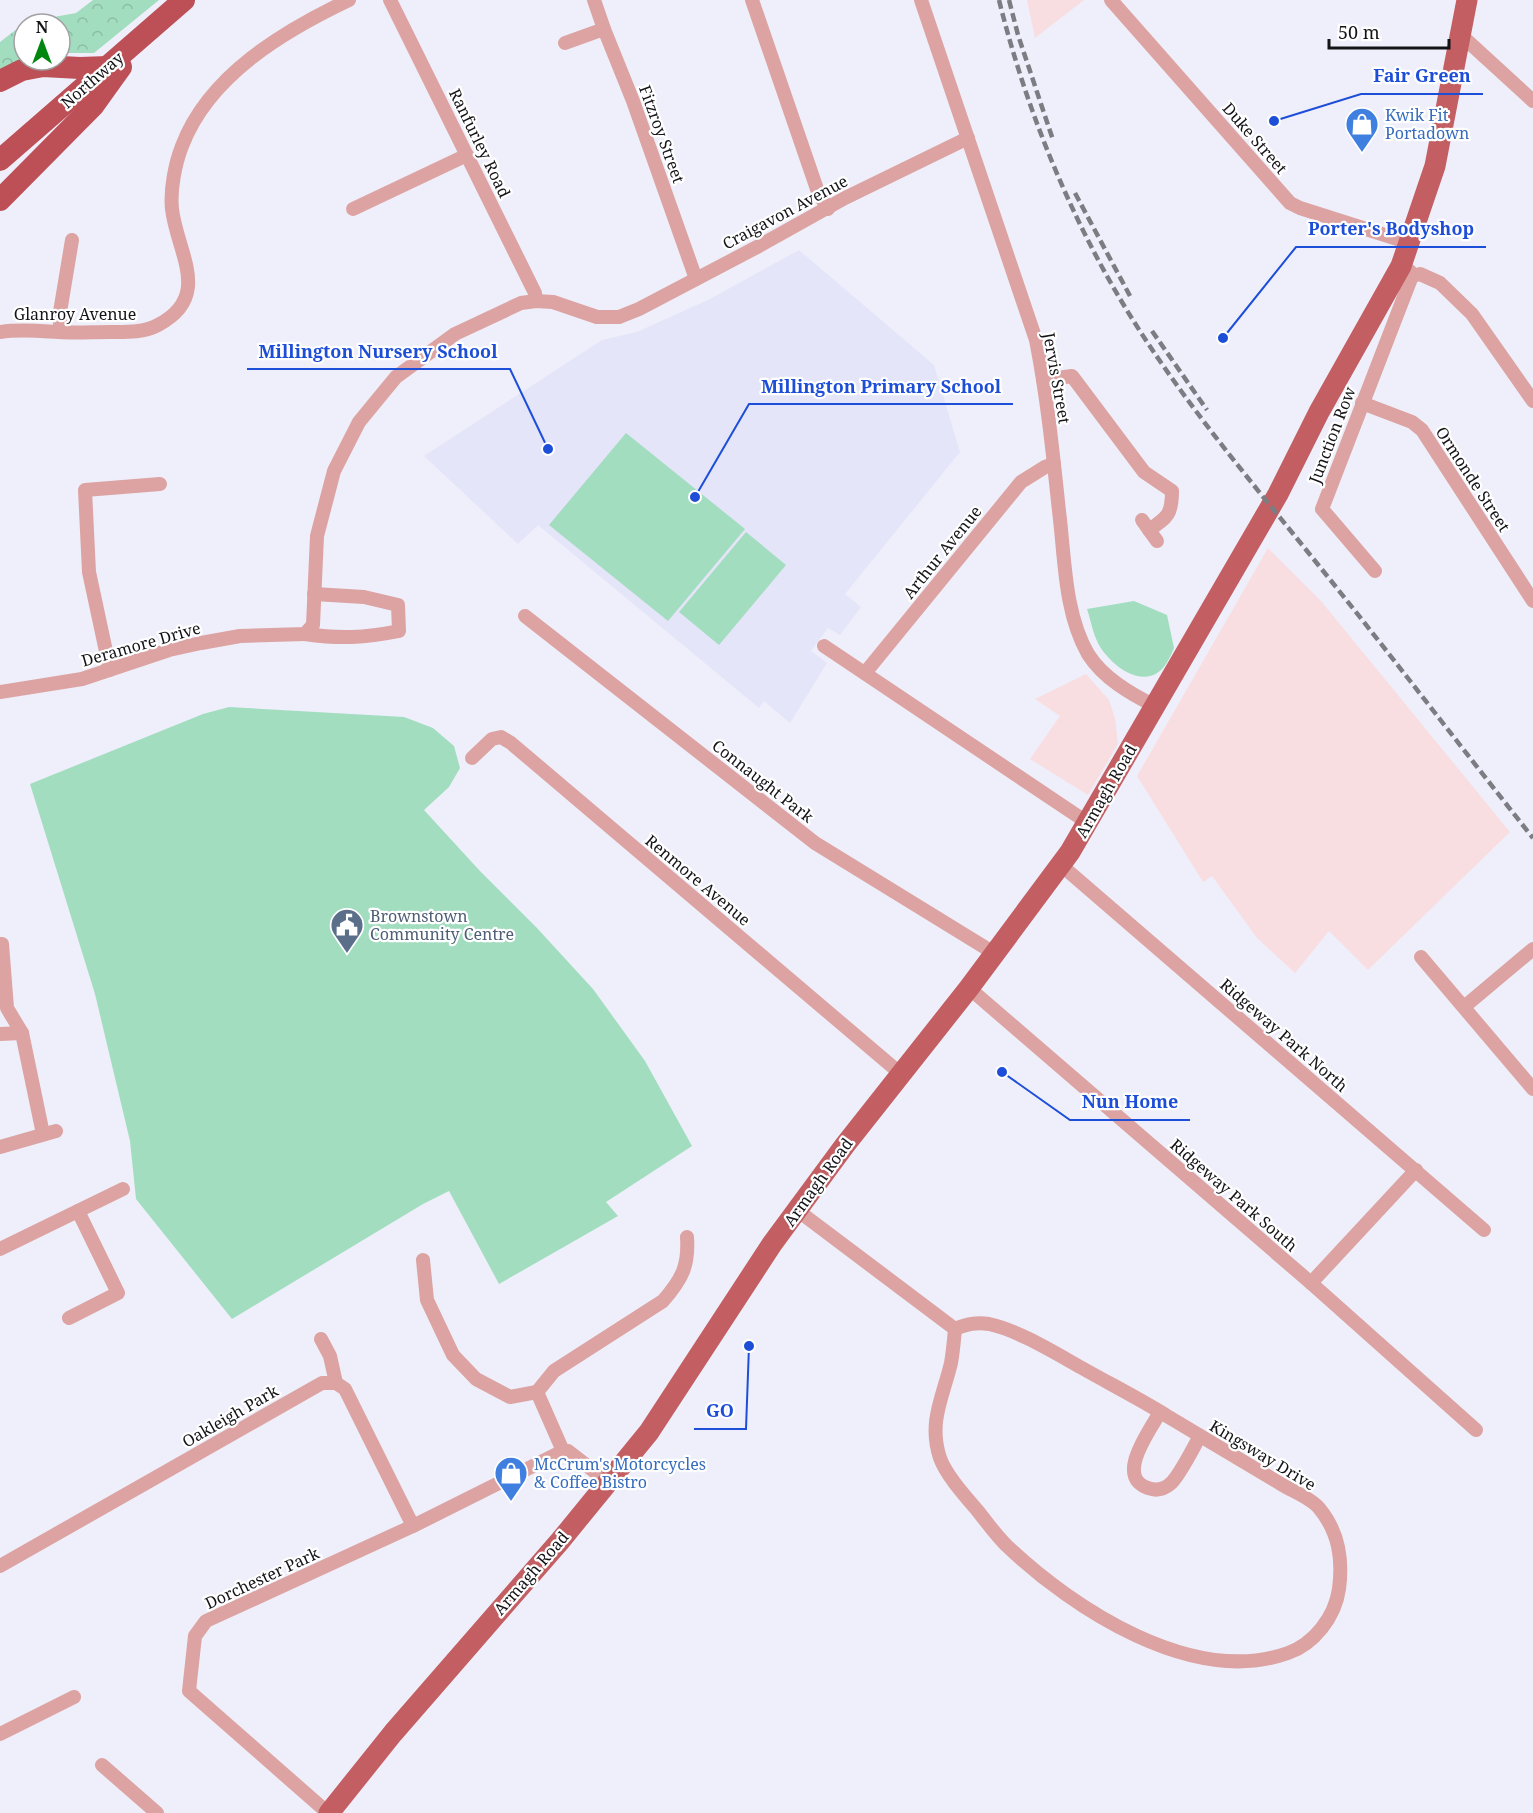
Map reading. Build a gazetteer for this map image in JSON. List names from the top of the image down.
{
  "streets": {
    "highway": ["Northway"],
    "main road": ["Armagh Road"],
    "street": [
      "Fitzroy Street",
      "Duke Street",
      "Ranfurley Road",
      "Craigavon Avenue",
      "Glanroy Avenue",
      "Jervis Street",
      "Junction Row",
      "Ormonde Street",
      "Arthur Avenue",
      "Deramore Drive",
      "Connaught Park",
      "Renmore Avenue",
      "Ridgeway Park North",
      "Ridgeway Park South",
      "Oakleigh Park",
      "Kingsway Drive",
      "Dorchester Park"
    ]
  },
  "crossings": [
    ["Fitzroy Street", "Craigavon Avenue"],
    ["Duke Street", "Armagh Road"],
    ["Ranfurley Road", "Craigavon Avenue"],
    ["Craigavon Avenue", "Jervis Street"],
    ["Jervis Street", "Arthur Avenue"],
    ["Jervis Street", "Armagh Road"],
    ["Junction Row", "Ormonde Street"],
    ["Junction Row", "Armagh Road"],
    ["Connaught Park", "Armagh Road"],
    ["Armagh Road", "Renmore Avenue"],
    ["Armagh Road", "Ridgeway Park North"],
    ["Armagh Road", "Ridgeway Park South"],
    ["Armagh Road", "Dorchester Park"]
  ],
  "places": {
    "other": [
      "Fair Green",
      "Porter's Bodyshop",
      "Millington Nursery School",
      "Millington Primary School",
      "Nun Home",
      "GO"
    ],
    "shop": ["Kwik Fit Portadown", "McCrum's Motorcycles & Coffee Bistro"],
    "public building": ["Brownstown Community Centre"]
  },
  "scale_bar": "50 m",
  "north": "top"
}
